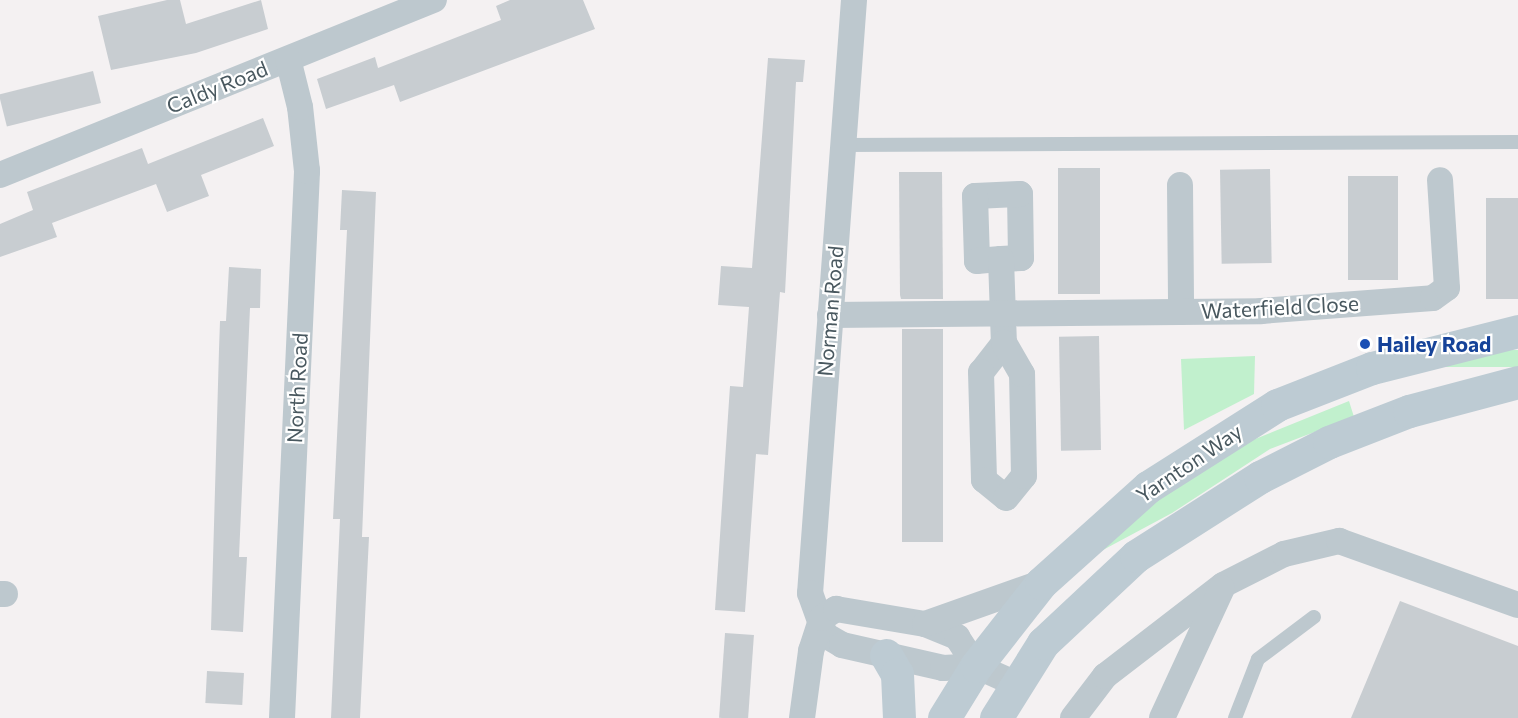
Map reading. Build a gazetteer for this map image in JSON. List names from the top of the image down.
{
  "streets": {
    "street": [
      "Caldy Road",
      "Waterfield Close",
      "Norman Road",
      "North Road",
      "Yarnton Way"
    ]
  },
  "crossings": [
    ["Caldy Road", "North Road"],
    ["Waterfield Close", "Norman Road"],
    ["Norman Road", "Yarnton Way"]
  ],
  "places": ["Hailey Road"]
}
